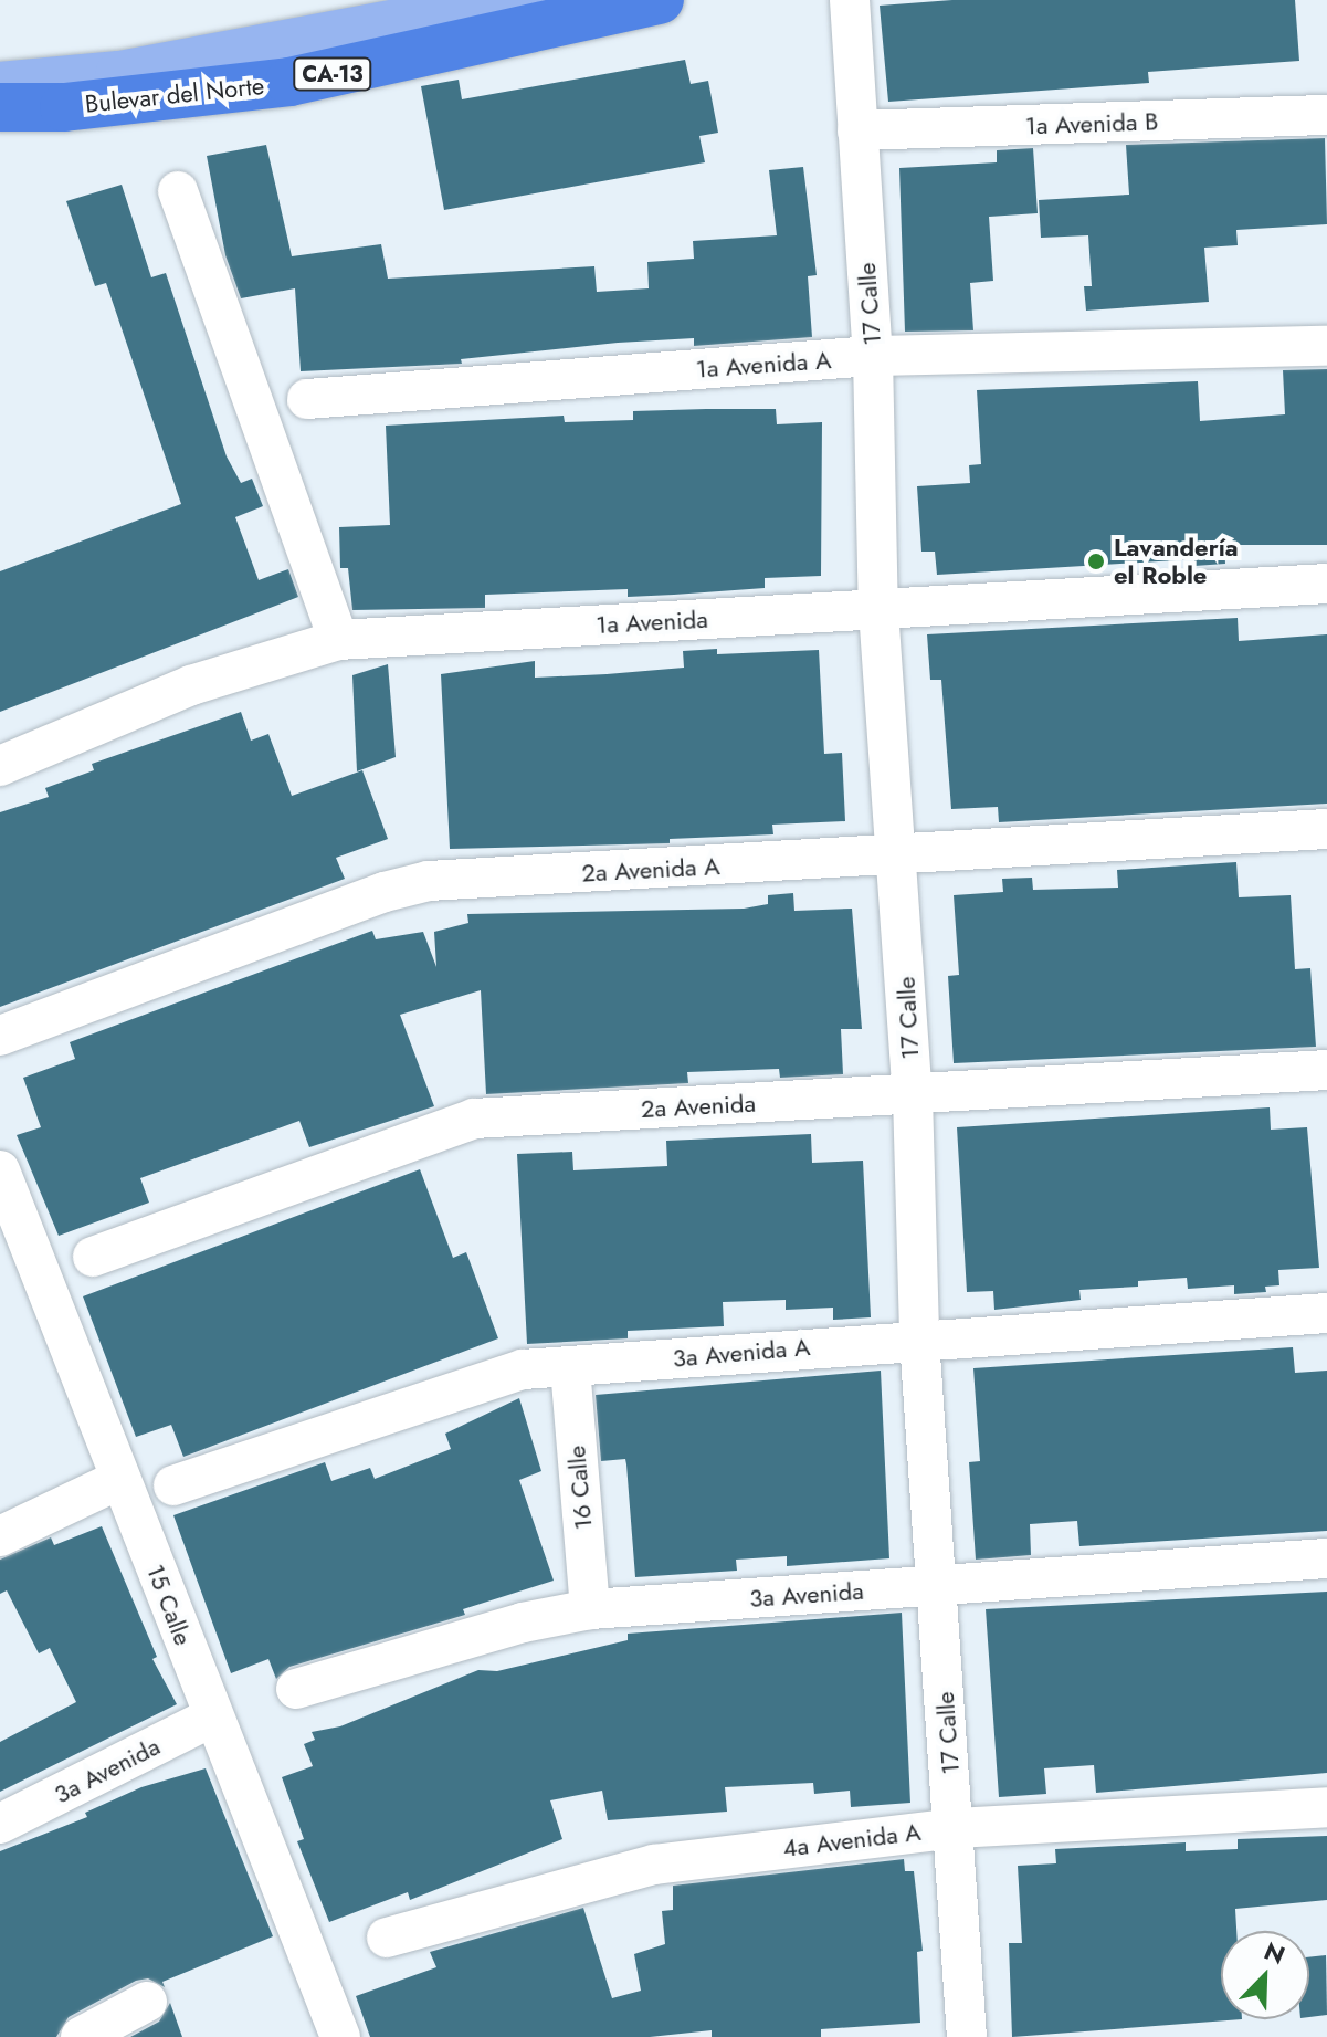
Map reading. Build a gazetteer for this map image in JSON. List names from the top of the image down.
{
  "streets": {
    "highway": ["CA-13", "Bulevar del Norte"],
    "street": [
      "1a Avenida B",
      "17 Calle",
      "1a Avenida A",
      "1a Avenida",
      "2a Avenida A",
      "2a Avenida",
      "3a Avenida A",
      "16 Calle",
      "3a Avenida",
      "15 Calle",
      "4a Avenida A"
    ]
  },
  "crossings": [
    ["1a Avenida B", "17 Calle"],
    ["17 Calle", "1a Avenida A"],
    ["17 Calle", "1a Avenida"],
    ["17 Calle", "2a Avenida A"],
    ["17 Calle", "2a Avenida"],
    ["17 Calle", "3a Avenida A"],
    ["17 Calle", "3a Avenida"],
    ["17 Calle", "4a Avenida A"],
    ["3a Avenida A", "16 Calle"],
    ["16 Calle", "3a Avenida"],
    ["3a Avenida", "15 Calle"]
  ],
  "places": ["Lavandería el Roble"],
  "north": "top right"
}
